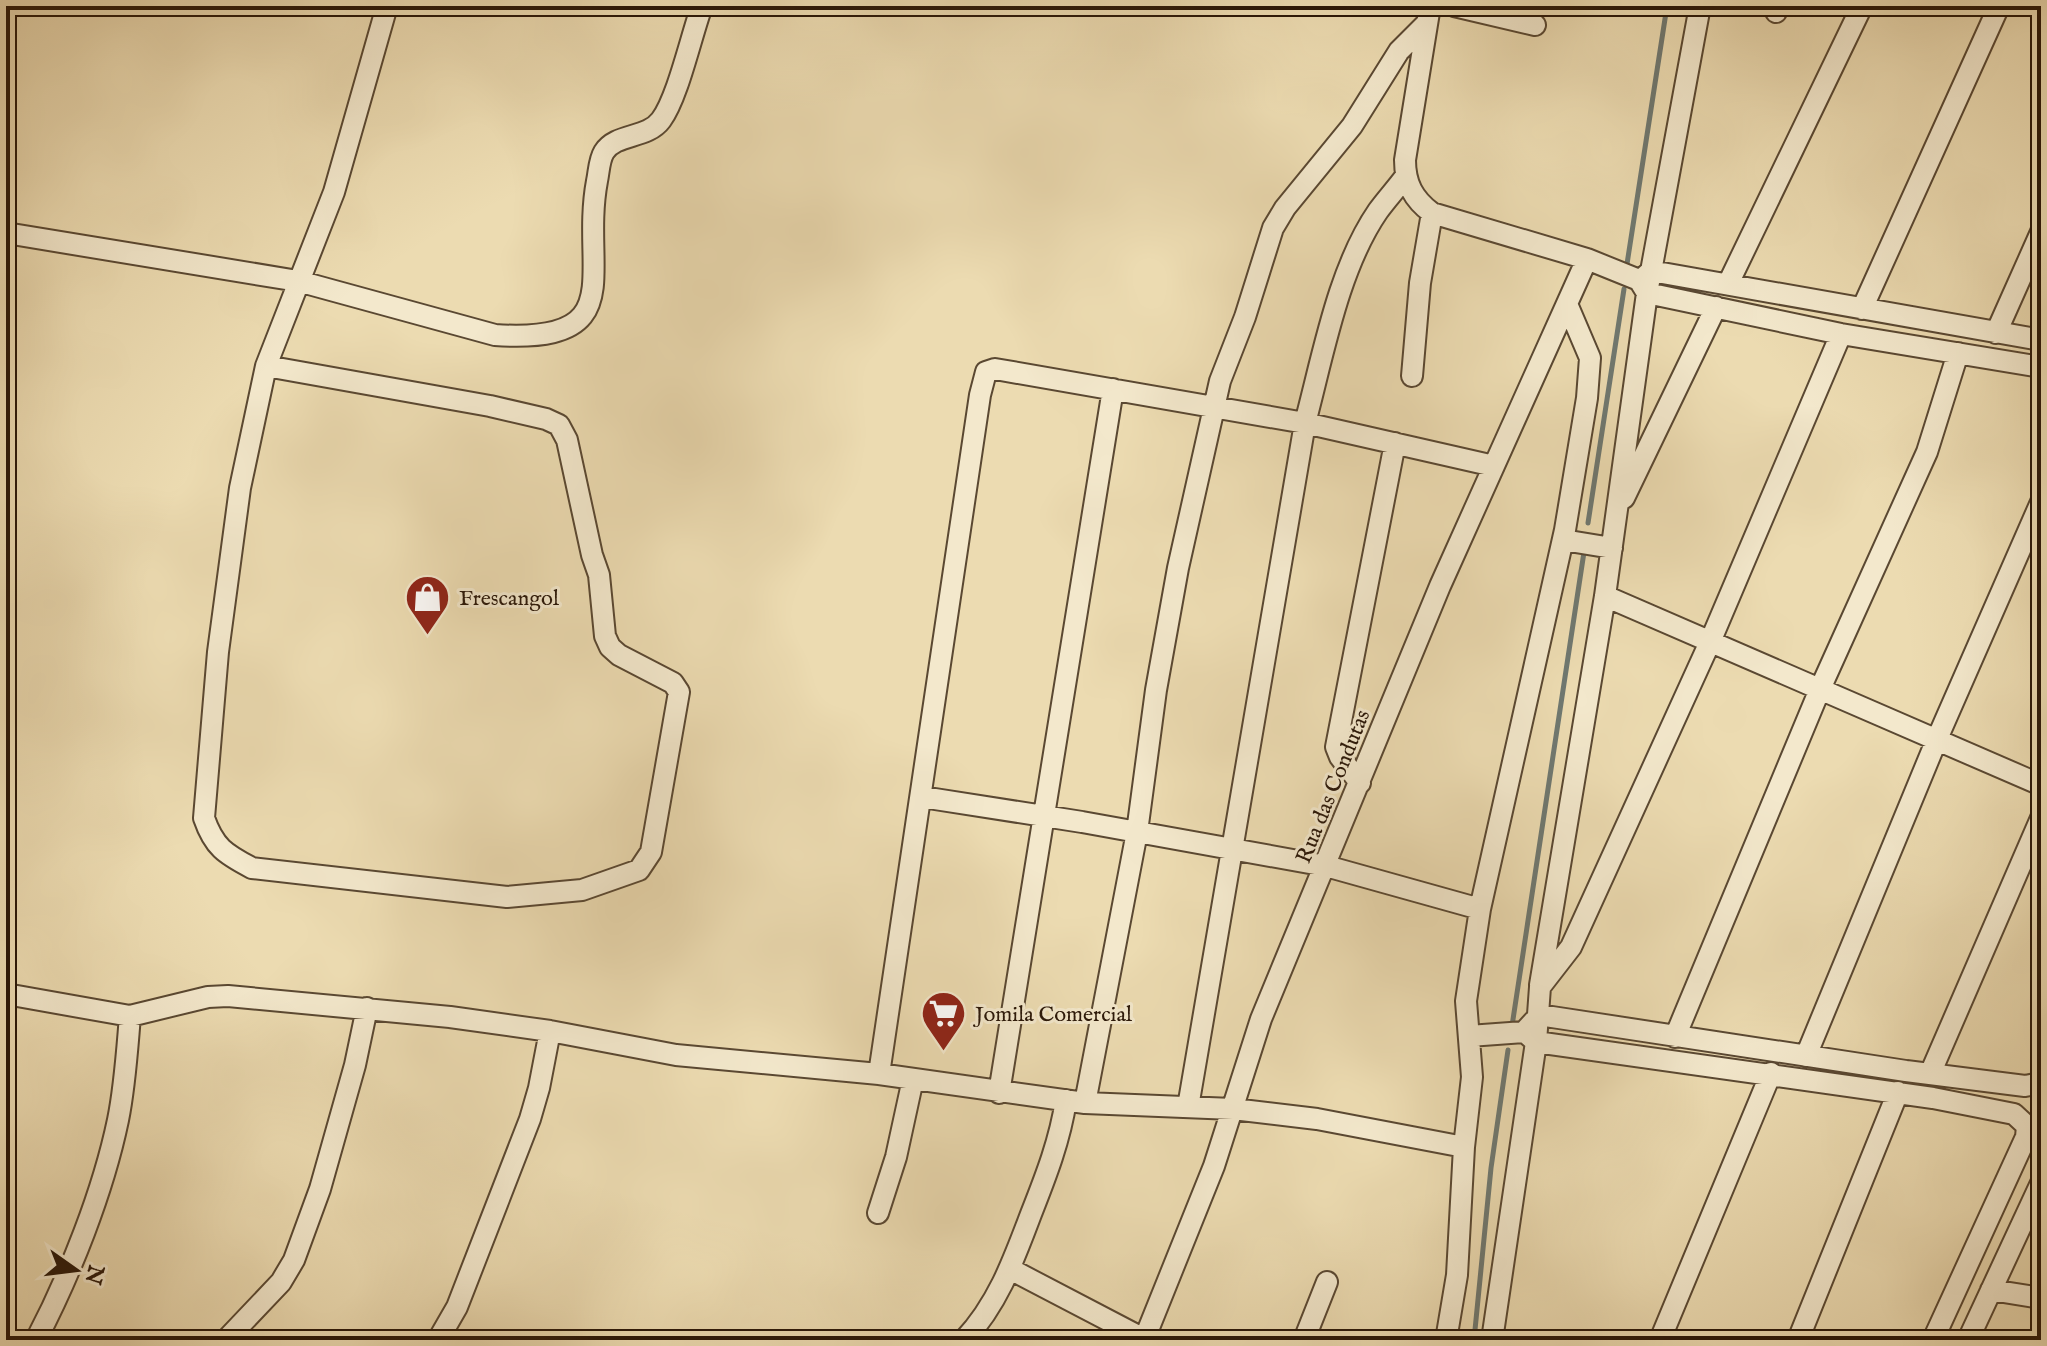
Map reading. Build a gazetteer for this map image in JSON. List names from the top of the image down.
{
  "streets": {
    "street": ["Rua das Condutas"]
  },
  "places": {
    "shop": ["Frescangol"],
    "supermarket": ["Jomila Comercial"]
  },
  "north": "right"
}
